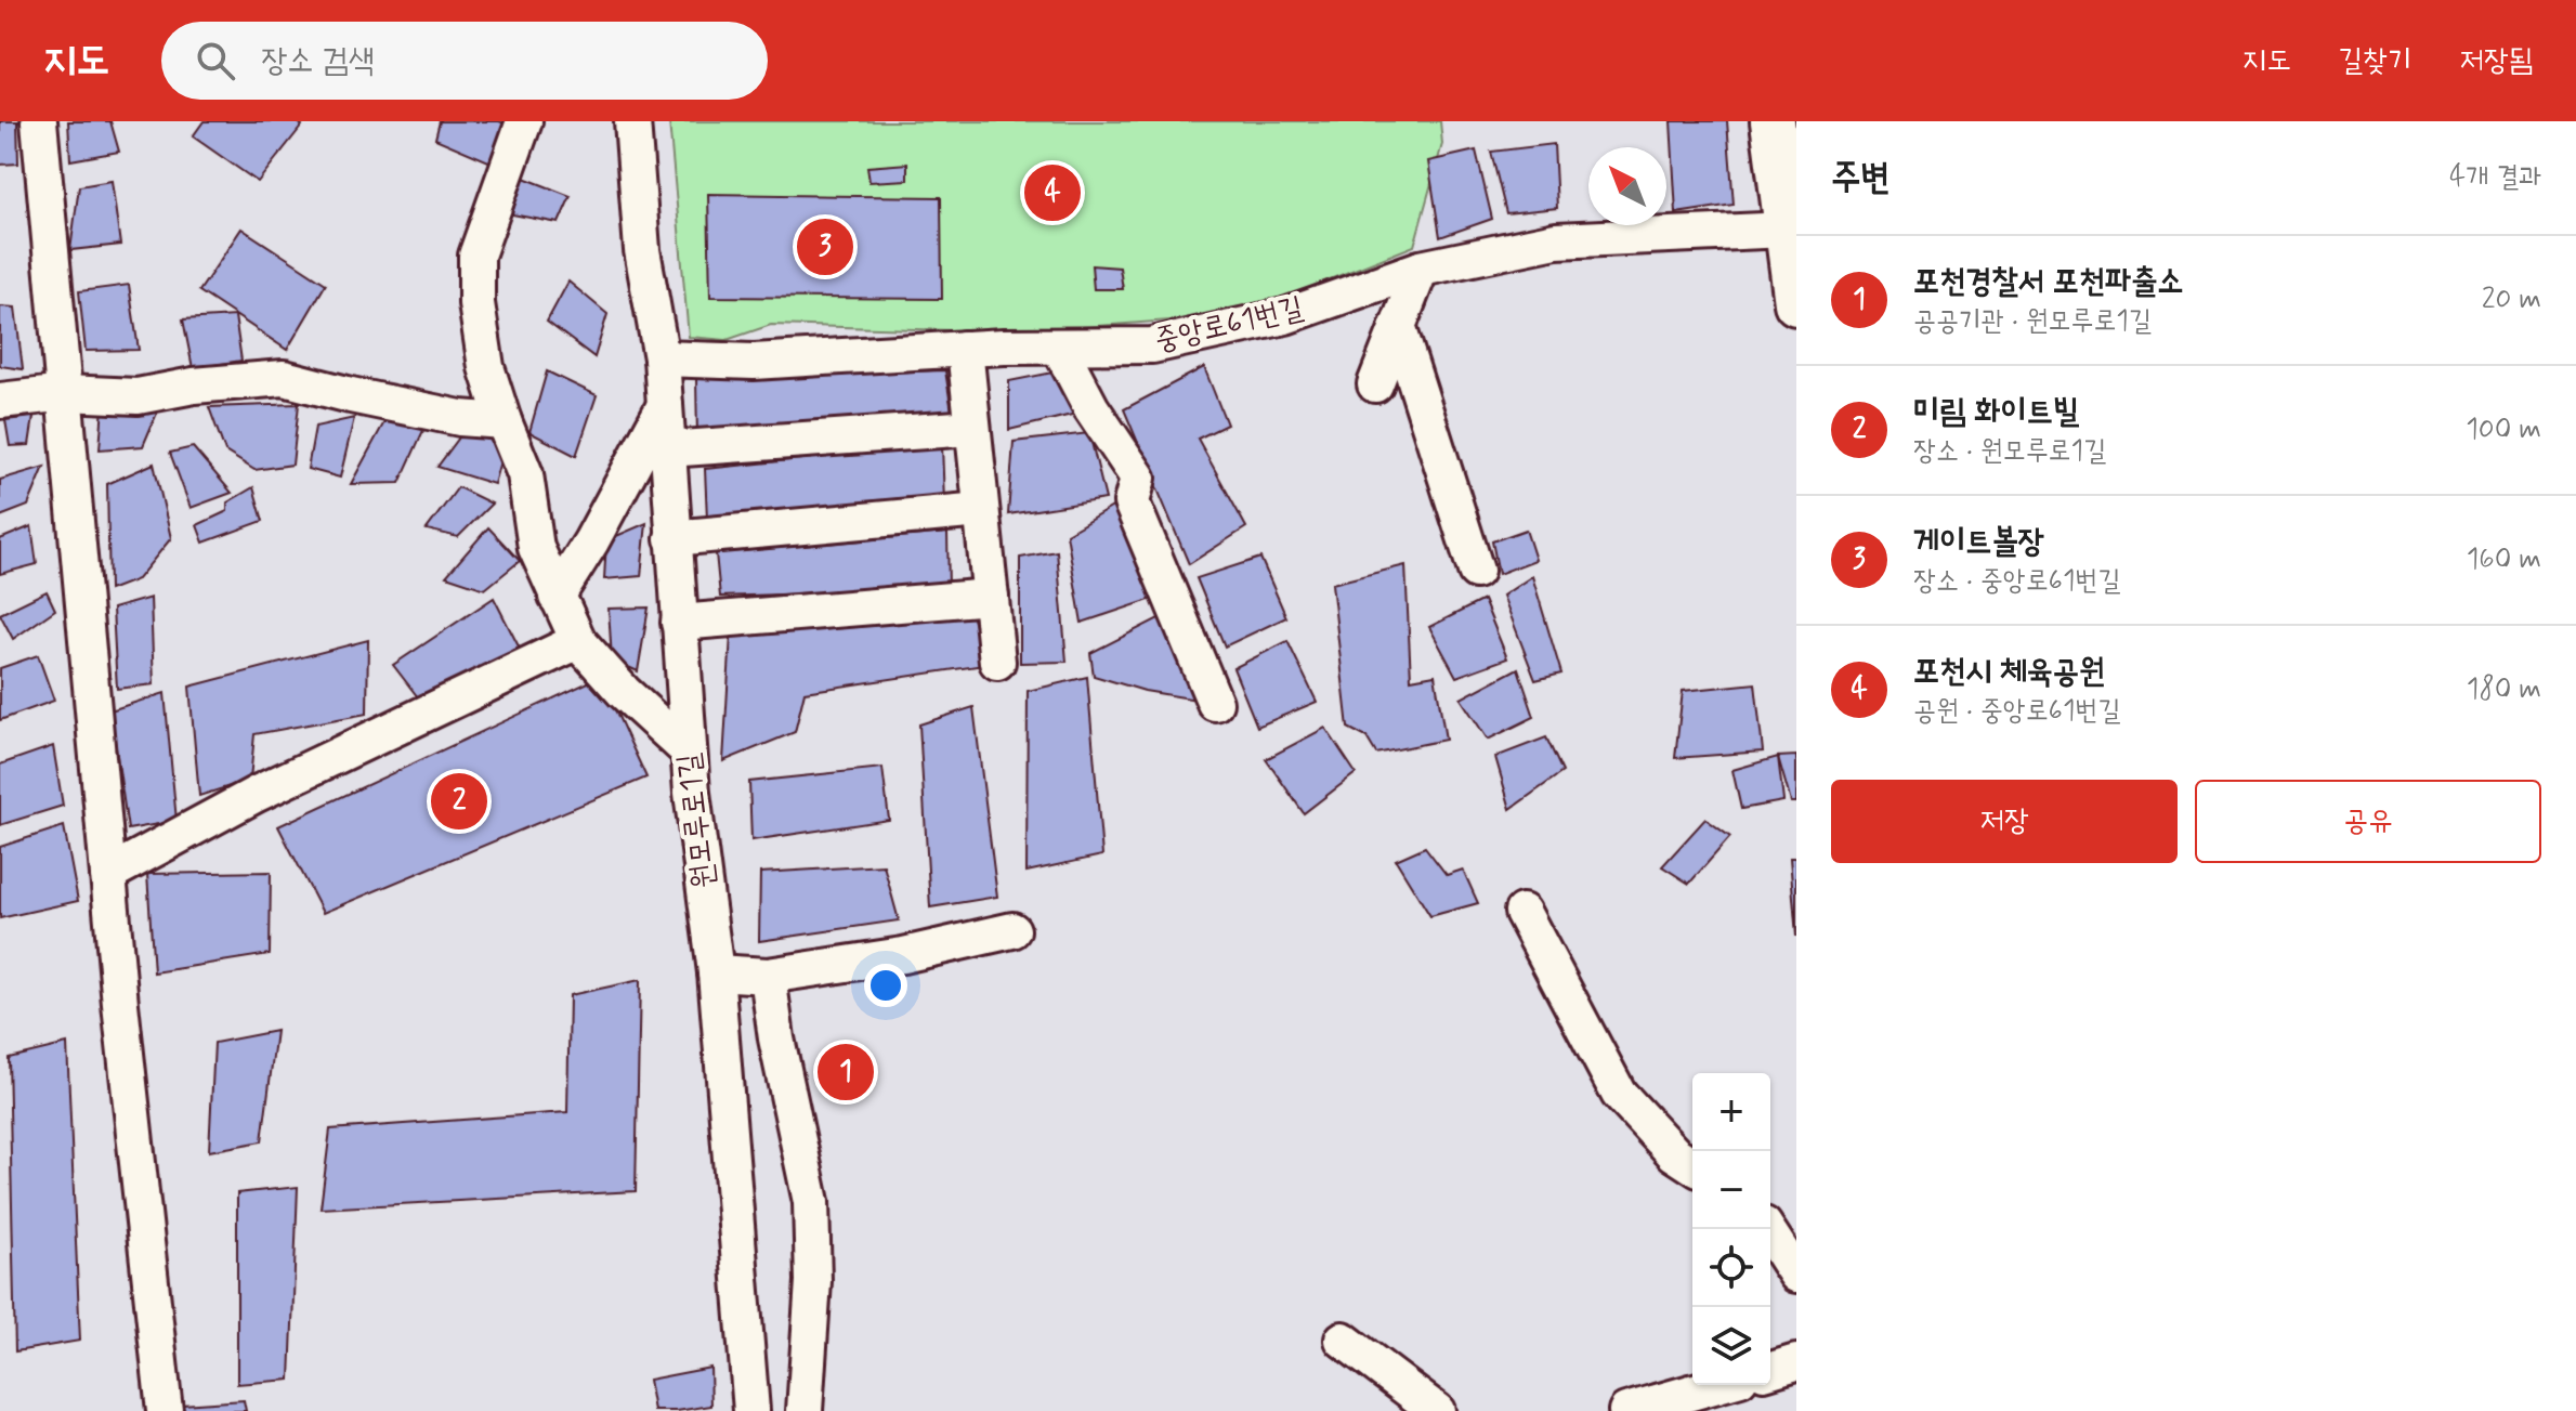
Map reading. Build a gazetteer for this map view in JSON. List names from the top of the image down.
{
  "streets": {
    "street": ["중앙로61번길", "원모루로1길"]
  },
  "crossings": [
    ["중앙로61번길", "원모루로1길"]
  ],
  "north": "top left",
  "page": {
    "header": "지도",
    "search": "장소 검색",
    "nav": ["지도", "길찾기", "저장됨"],
    "heading": ["주변", "4개 결과"],
    "pins": [
      "4",
      "3",
      "2",
      "1"
    ],
    "list": [
      {
        "mark": "1",
        "name": "포천경찰서 포천파출소",
        "note": "공공기관 · 원모루로1길",
        "value": "20 m"
      },
      {
        "mark": "2",
        "name": "미림 화이트빌",
        "note": "장소 · 원모루로1길",
        "value": "100 m"
      },
      {
        "mark": "3",
        "name": "게이트볼장",
        "note": "장소 · 중앙로61번길",
        "value": "160 m"
      },
      {
        "mark": "4",
        "name": "포천시 체육공원",
        "note": "공원 · 중앙로61번길",
        "value": "180 m"
      }
    ],
    "buttons": ["저장", "공유"],
    "map_buttons": ["+", "−"]
  }
}
